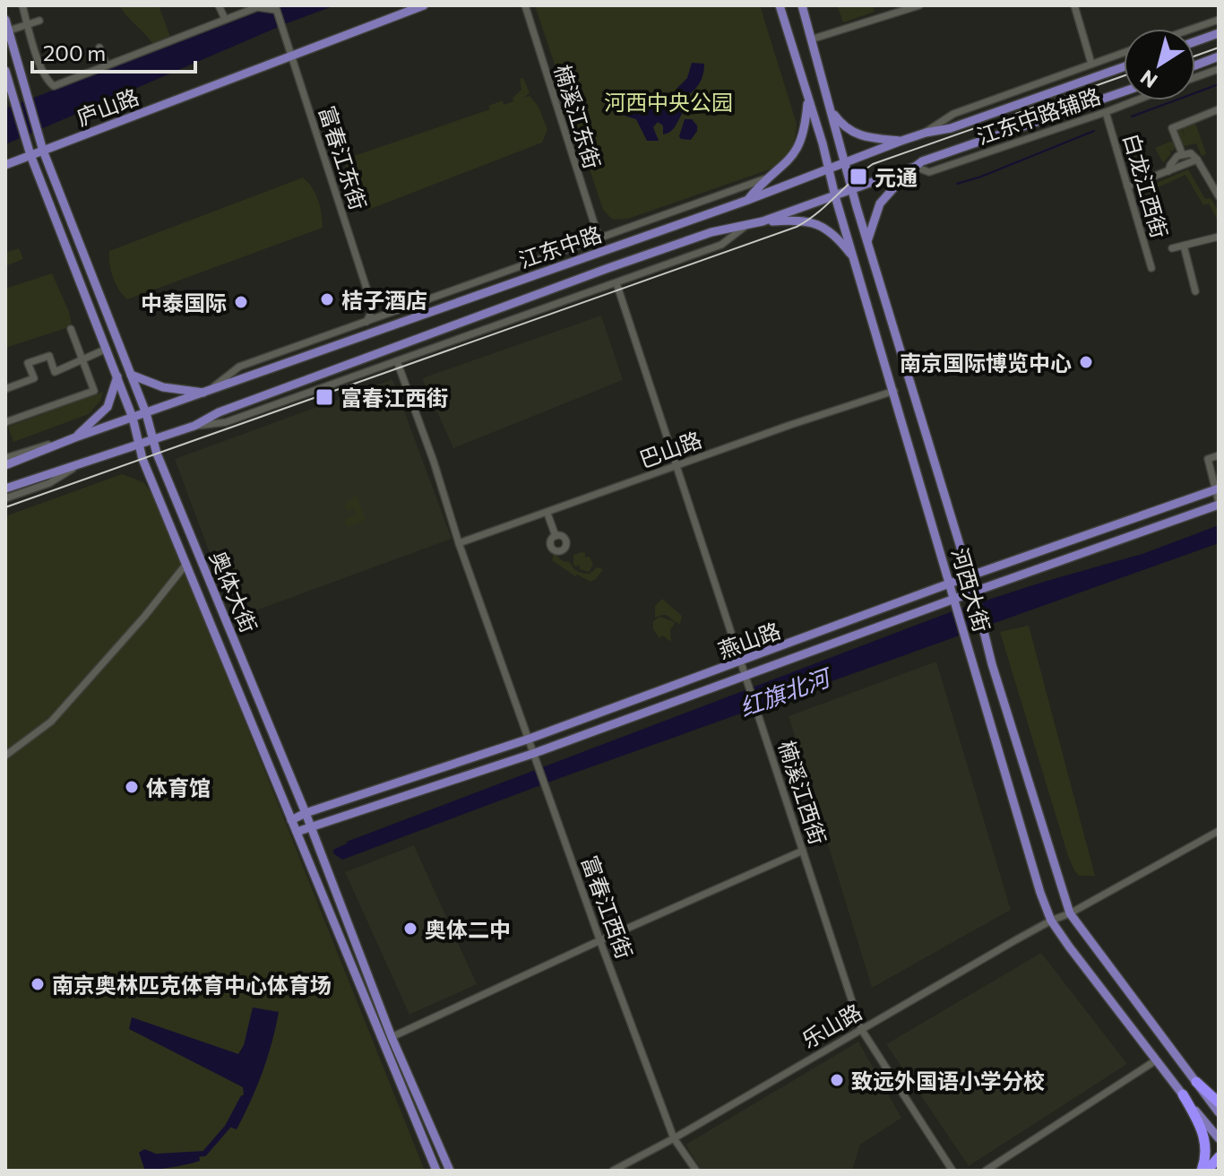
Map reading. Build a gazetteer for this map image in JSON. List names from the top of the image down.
{
  "streets": {
    "main road": [
      "庐山路",
      "江东中路",
      "河西大街",
      "奥体大街",
      "燕山路"
    ],
    "street": [
      "江东中路辅路",
      "楠溪江东街",
      "富春江东街",
      "白龙江西街",
      "巴山路",
      "楠溪江西街",
      "富春江西街",
      "乐山路"
    ]
  },
  "crossings": [
    ["庐山路", "富春江东街"],
    ["庐山路", "奥体大街"],
    ["江东中路辅路", "白龙江西街"],
    ["江东中路辅路", "江东中路"],
    ["楠溪江东街", "江东中路"],
    ["富春江东街", "江东中路"],
    ["江东中路", "河西大街"],
    ["江东中路", "奥体大街"],
    ["江东中路", "楠溪江西街"],
    ["江东中路", "富春江西街"],
    ["巴山路", "河西大街"],
    ["巴山路", "楠溪江西街"],
    ["巴山路", "富春江西街"],
    ["河西大街", "燕山路"],
    ["河西大街", "乐山路"],
    ["奥体大街", "燕山路"],
    ["燕山路", "楠溪江西街"],
    ["燕山路", "富春江西街"],
    ["楠溪江西街", "乐山路"],
    ["富春江西街", "乐山路"]
  ],
  "water": ["红旗北河"],
  "parks": ["河西中央公园"],
  "places": {
    "transit": ["元通", "富春江西街"],
    "other": [
      "桔子酒店",
      "中泰国际",
      "南京国际博览中心",
      "体育馆",
      "奥体二中",
      "南京奥林匹克体育中心体育场",
      "致远外国语小学分校"
    ]
  },
  "scale_bar": "200 m",
  "north": "bottom left"
}
